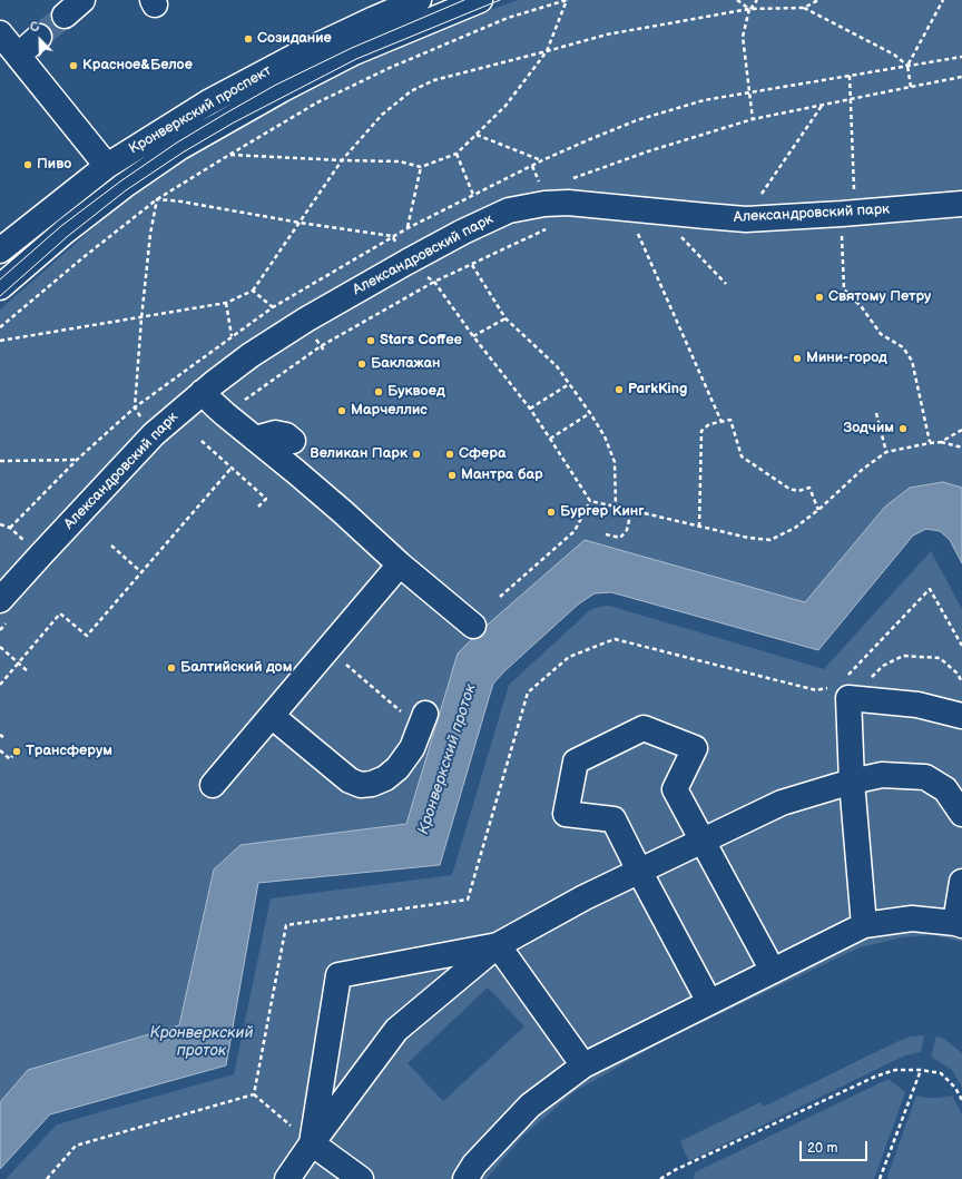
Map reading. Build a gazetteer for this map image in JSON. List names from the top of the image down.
{
  "streets": {
    "street": ["Кронверкский проспект", "Александровский парк"]
  },
  "water": ["Кронверкский проток"],
  "places": [
    "Созидание",
    "Красное&Белое",
    "Пиво",
    "Святому Петру",
    "Stars Coffee",
    "Мини-город",
    "Баклажан",
    "ParkKing",
    "Буквоед",
    "Марчеллис",
    "Зодчим",
    "Великан Парк",
    "Сфера",
    "Мантра бар",
    "Бургер Кинг",
    "Балтийский дом",
    "Трансферум"
  ],
  "scale_bar": "20 m",
  "north": "top left"
}
